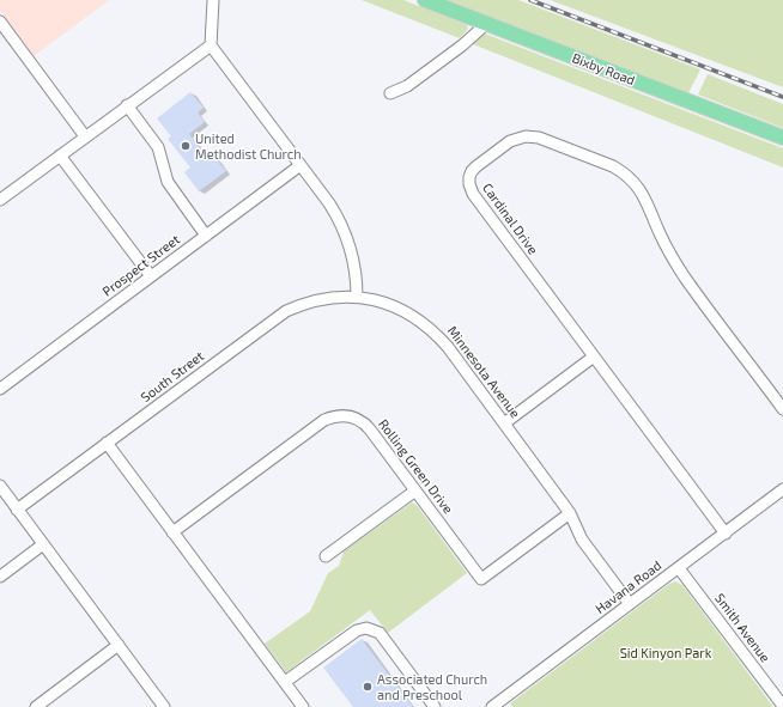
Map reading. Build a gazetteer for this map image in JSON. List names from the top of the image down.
{
  "streets": {
    "main road": ["Bixby Road"],
    "street": [
      "Cardinal Drive",
      "Prospect Street",
      "Minnesota Avenue",
      "South Street",
      "Rolling Green Drive",
      "Havana Road",
      "Smith Avenue"
    ]
  },
  "crossings": [
    ["Cardinal Drive", "Havana Road"],
    ["Minnesota Avenue", "South Street"],
    ["Minnesota Avenue", "Rolling Green Drive"],
    ["Minnesota Avenue", "Havana Road"],
    ["Havana Road", "Smith Avenue"]
  ],
  "parks": ["Sid Kinyon Park"],
  "places": ["United Methodist Church", "Associated Church and Preschool"]
}
